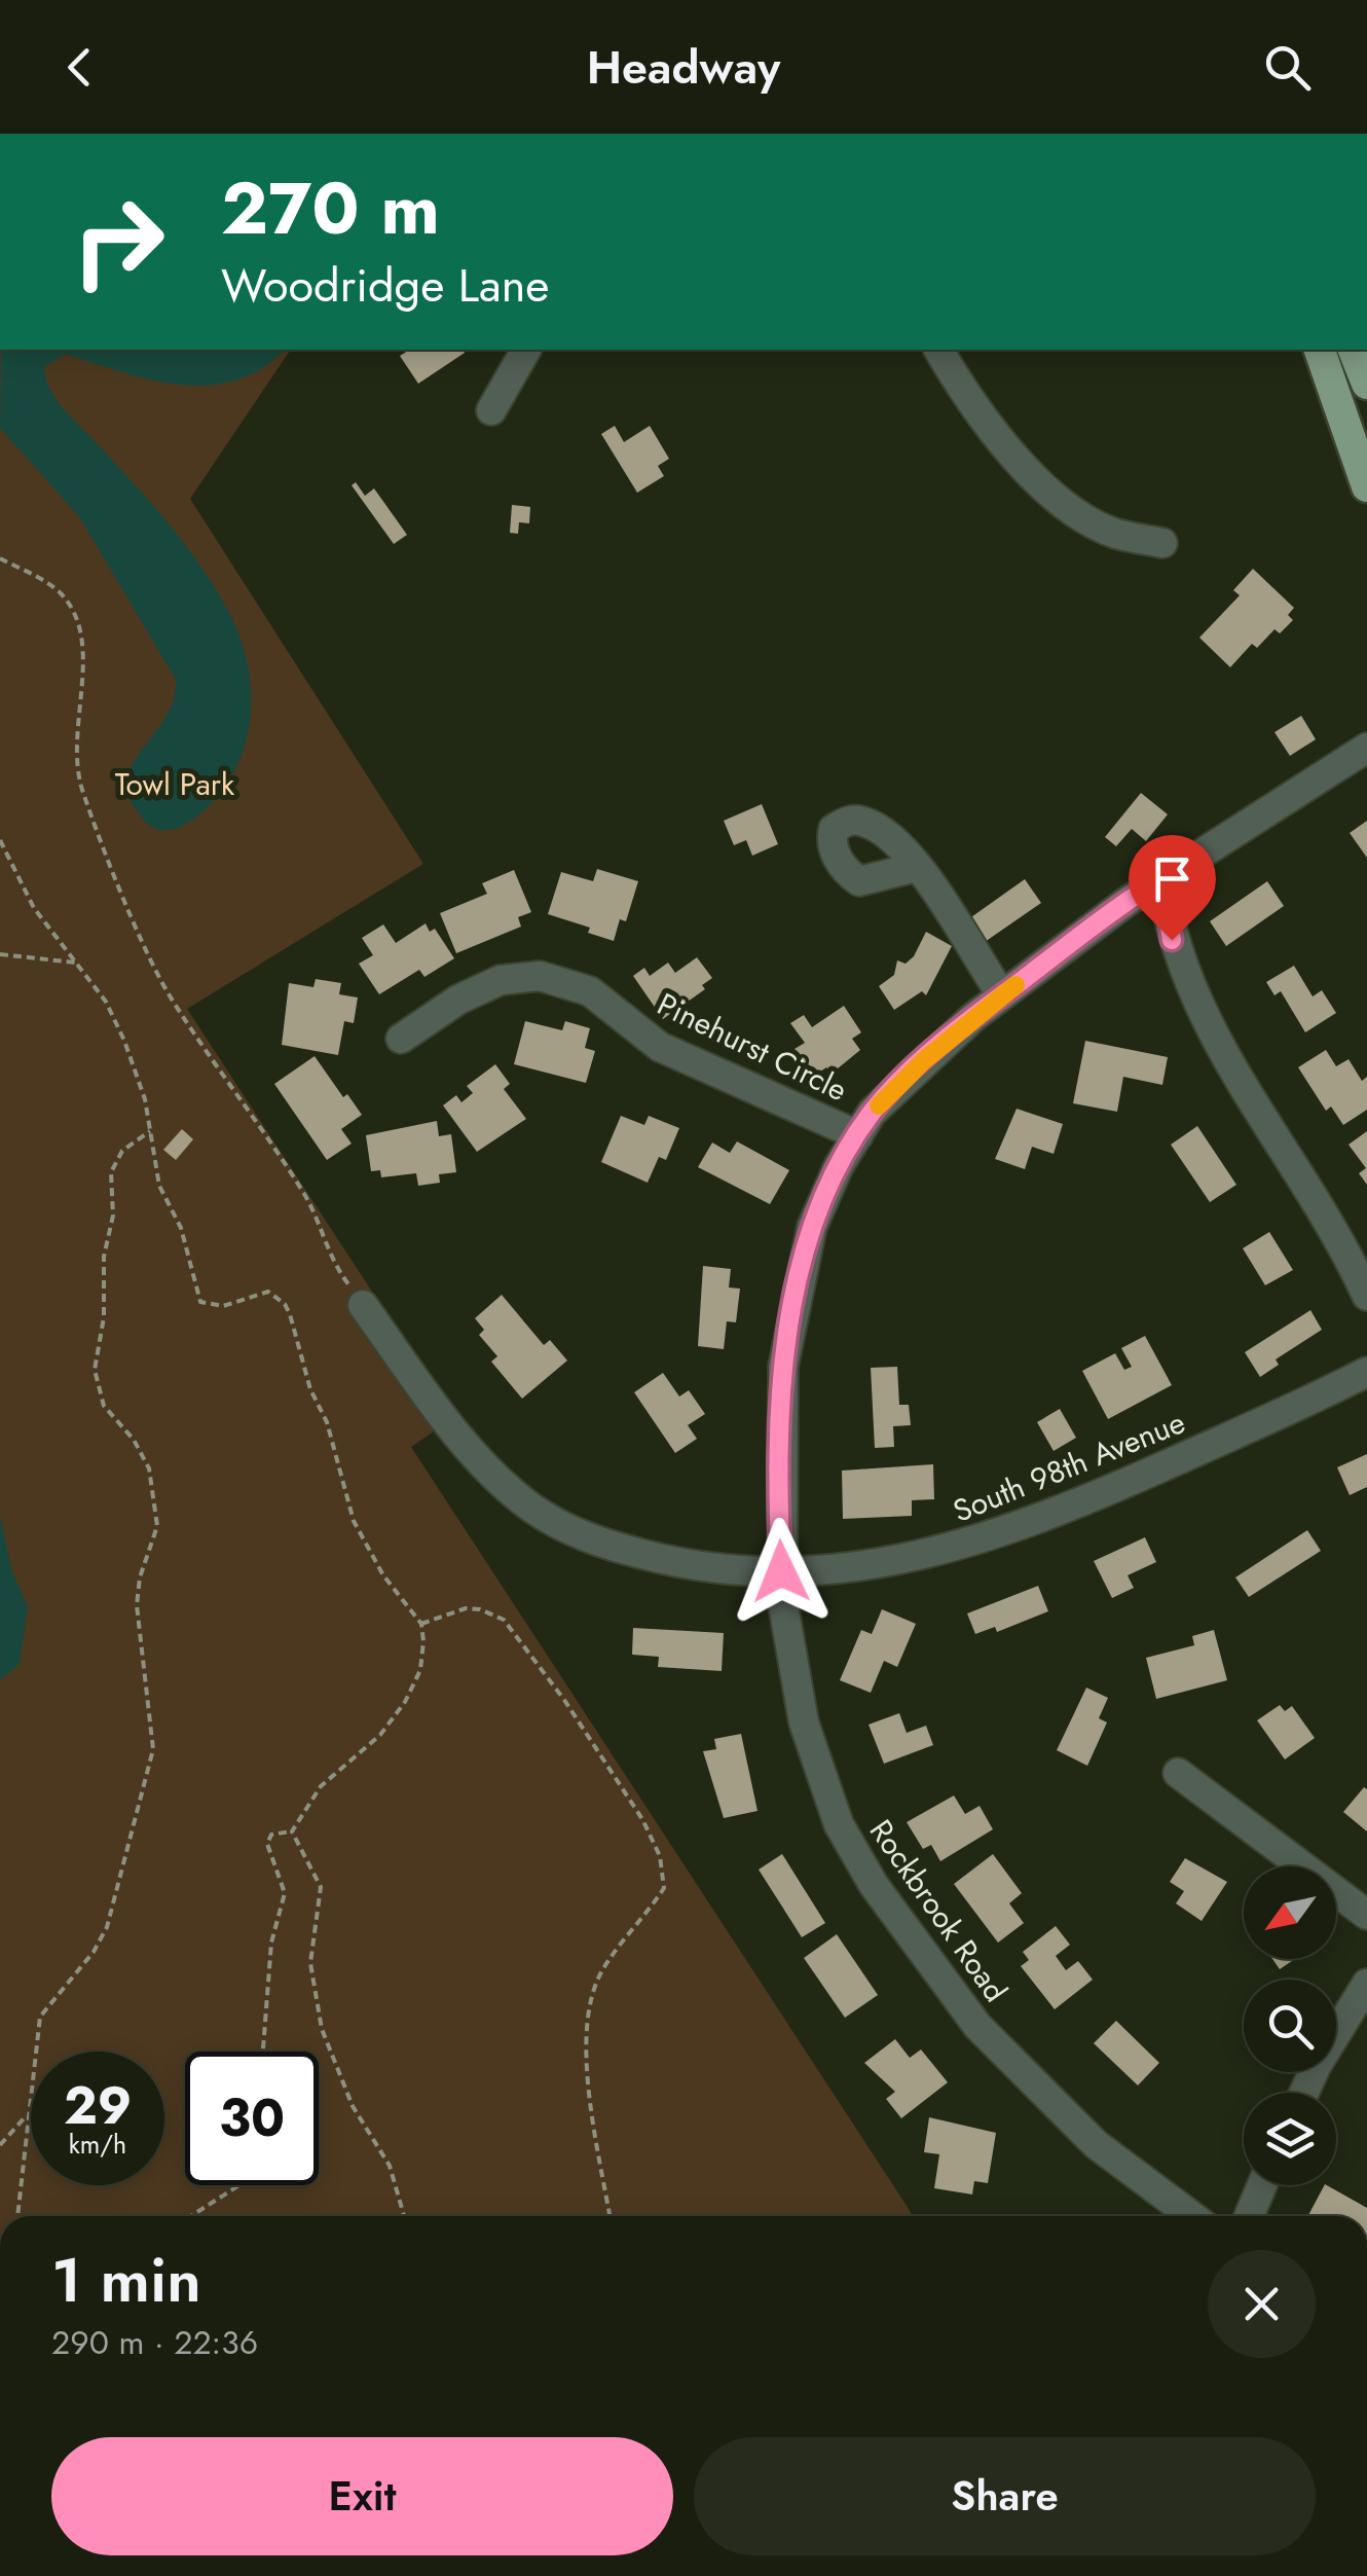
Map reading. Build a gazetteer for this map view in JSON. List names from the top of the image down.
{
  "streets": {
    "street": ["Pinehurst Circle", "South 98th Avenue", "Rockbrook Road"]
  },
  "crossings": [
    ["Pinehurst Circle", "Rockbrook Road"],
    ["South 98th Avenue", "Rockbrook Road"]
  ],
  "parks": ["Towl Park"],
  "north": "bottom left",
  "page": {
    "header": "Headway",
    "turn": ["270 m", "Woodridge Lane"],
    "speed": "29 km/h",
    "limit": "30",
    "heading": ["1 min", "290 m · 22:36"],
    "buttons": ["Exit", "Share"]
  }
}
